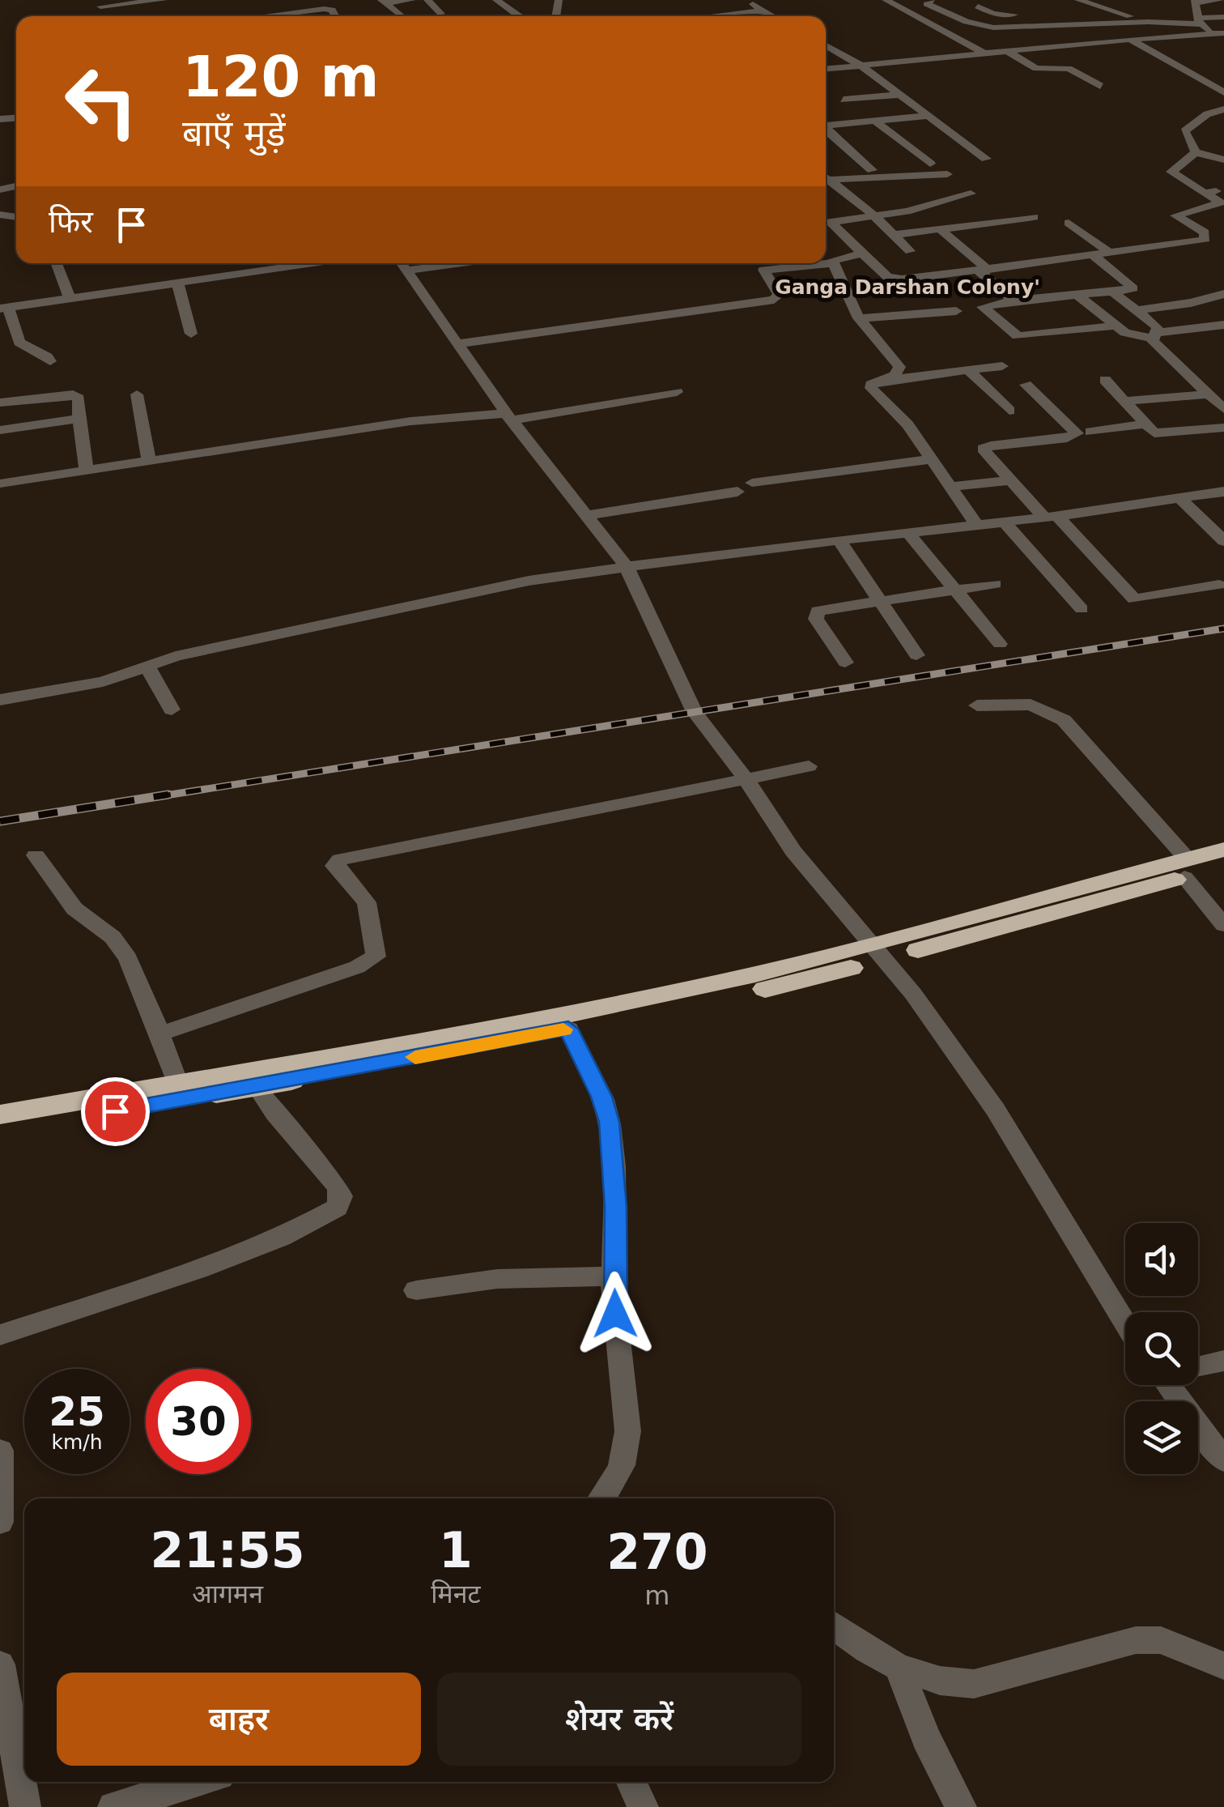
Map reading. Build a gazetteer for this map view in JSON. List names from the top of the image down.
{
  "districts": ["Ganga Darshan Colony'"],
  "page": {
    "turn": ["120 m", "बाएँ मुड़ें"],
    "then": "फिर",
    "speed": "25 km/h",
    "limit": "30",
    "eta": [
      "21:55",
      "आगमन",
      "1",
      "मिनट",
      "270",
      "m"
    ],
    "buttons": ["बाहर", "शेयर करें"]
  }
}
